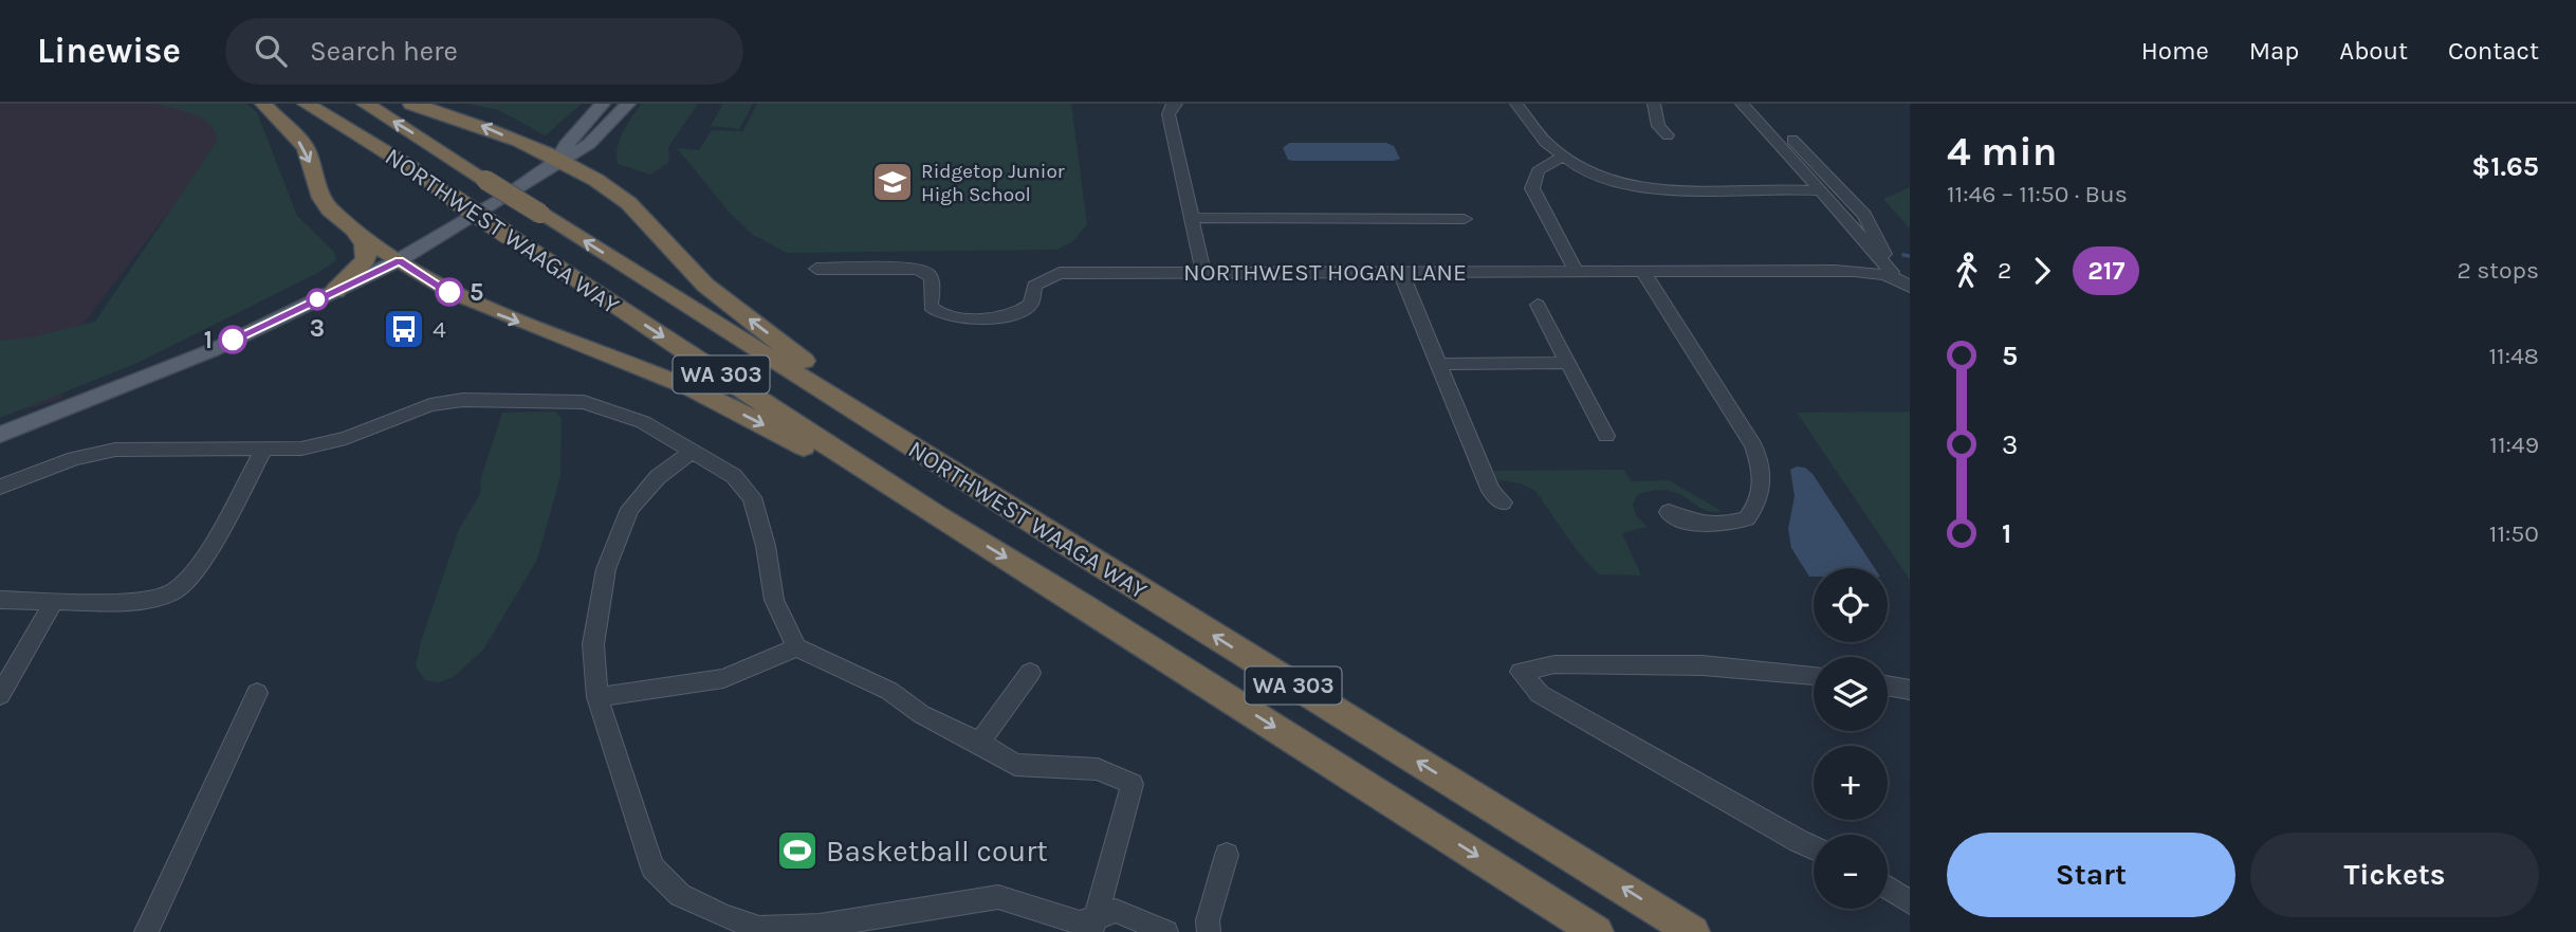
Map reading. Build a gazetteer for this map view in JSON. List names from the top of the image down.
{
  "streets": {
    "highway": ["NORTHWEST WAAGA WAY", "WA 303"],
    "street": ["NORTHWEST HOGAN LANE"]
  },
  "places": {
    "school or university": ["Ridgetop Junior High School"],
    "other": ["5", "3", "1"],
    "bus stop": ["4"],
    "sports": ["Basketball court"]
  },
  "lines": ["bus line 217"],
  "page": {
    "header": "Linewise",
    "search": "Search here",
    "nav": [
      "Home",
      "Map",
      "About",
      "Contact"
    ],
    "heading": ["4 min", "11:46 – 11:50 · Bus", "$1.65"],
    "legs": ["2", "217", "2 stops"],
    "list": [
      {
        "name": "5",
        "value": "11:48"
      },
      {
        "name": "3",
        "value": "11:49"
      },
      {
        "name": "1",
        "value": "11:50"
      }
    ],
    "map_buttons": ["+", "−"],
    "buttons": ["Start", "Tickets"]
  }
}
